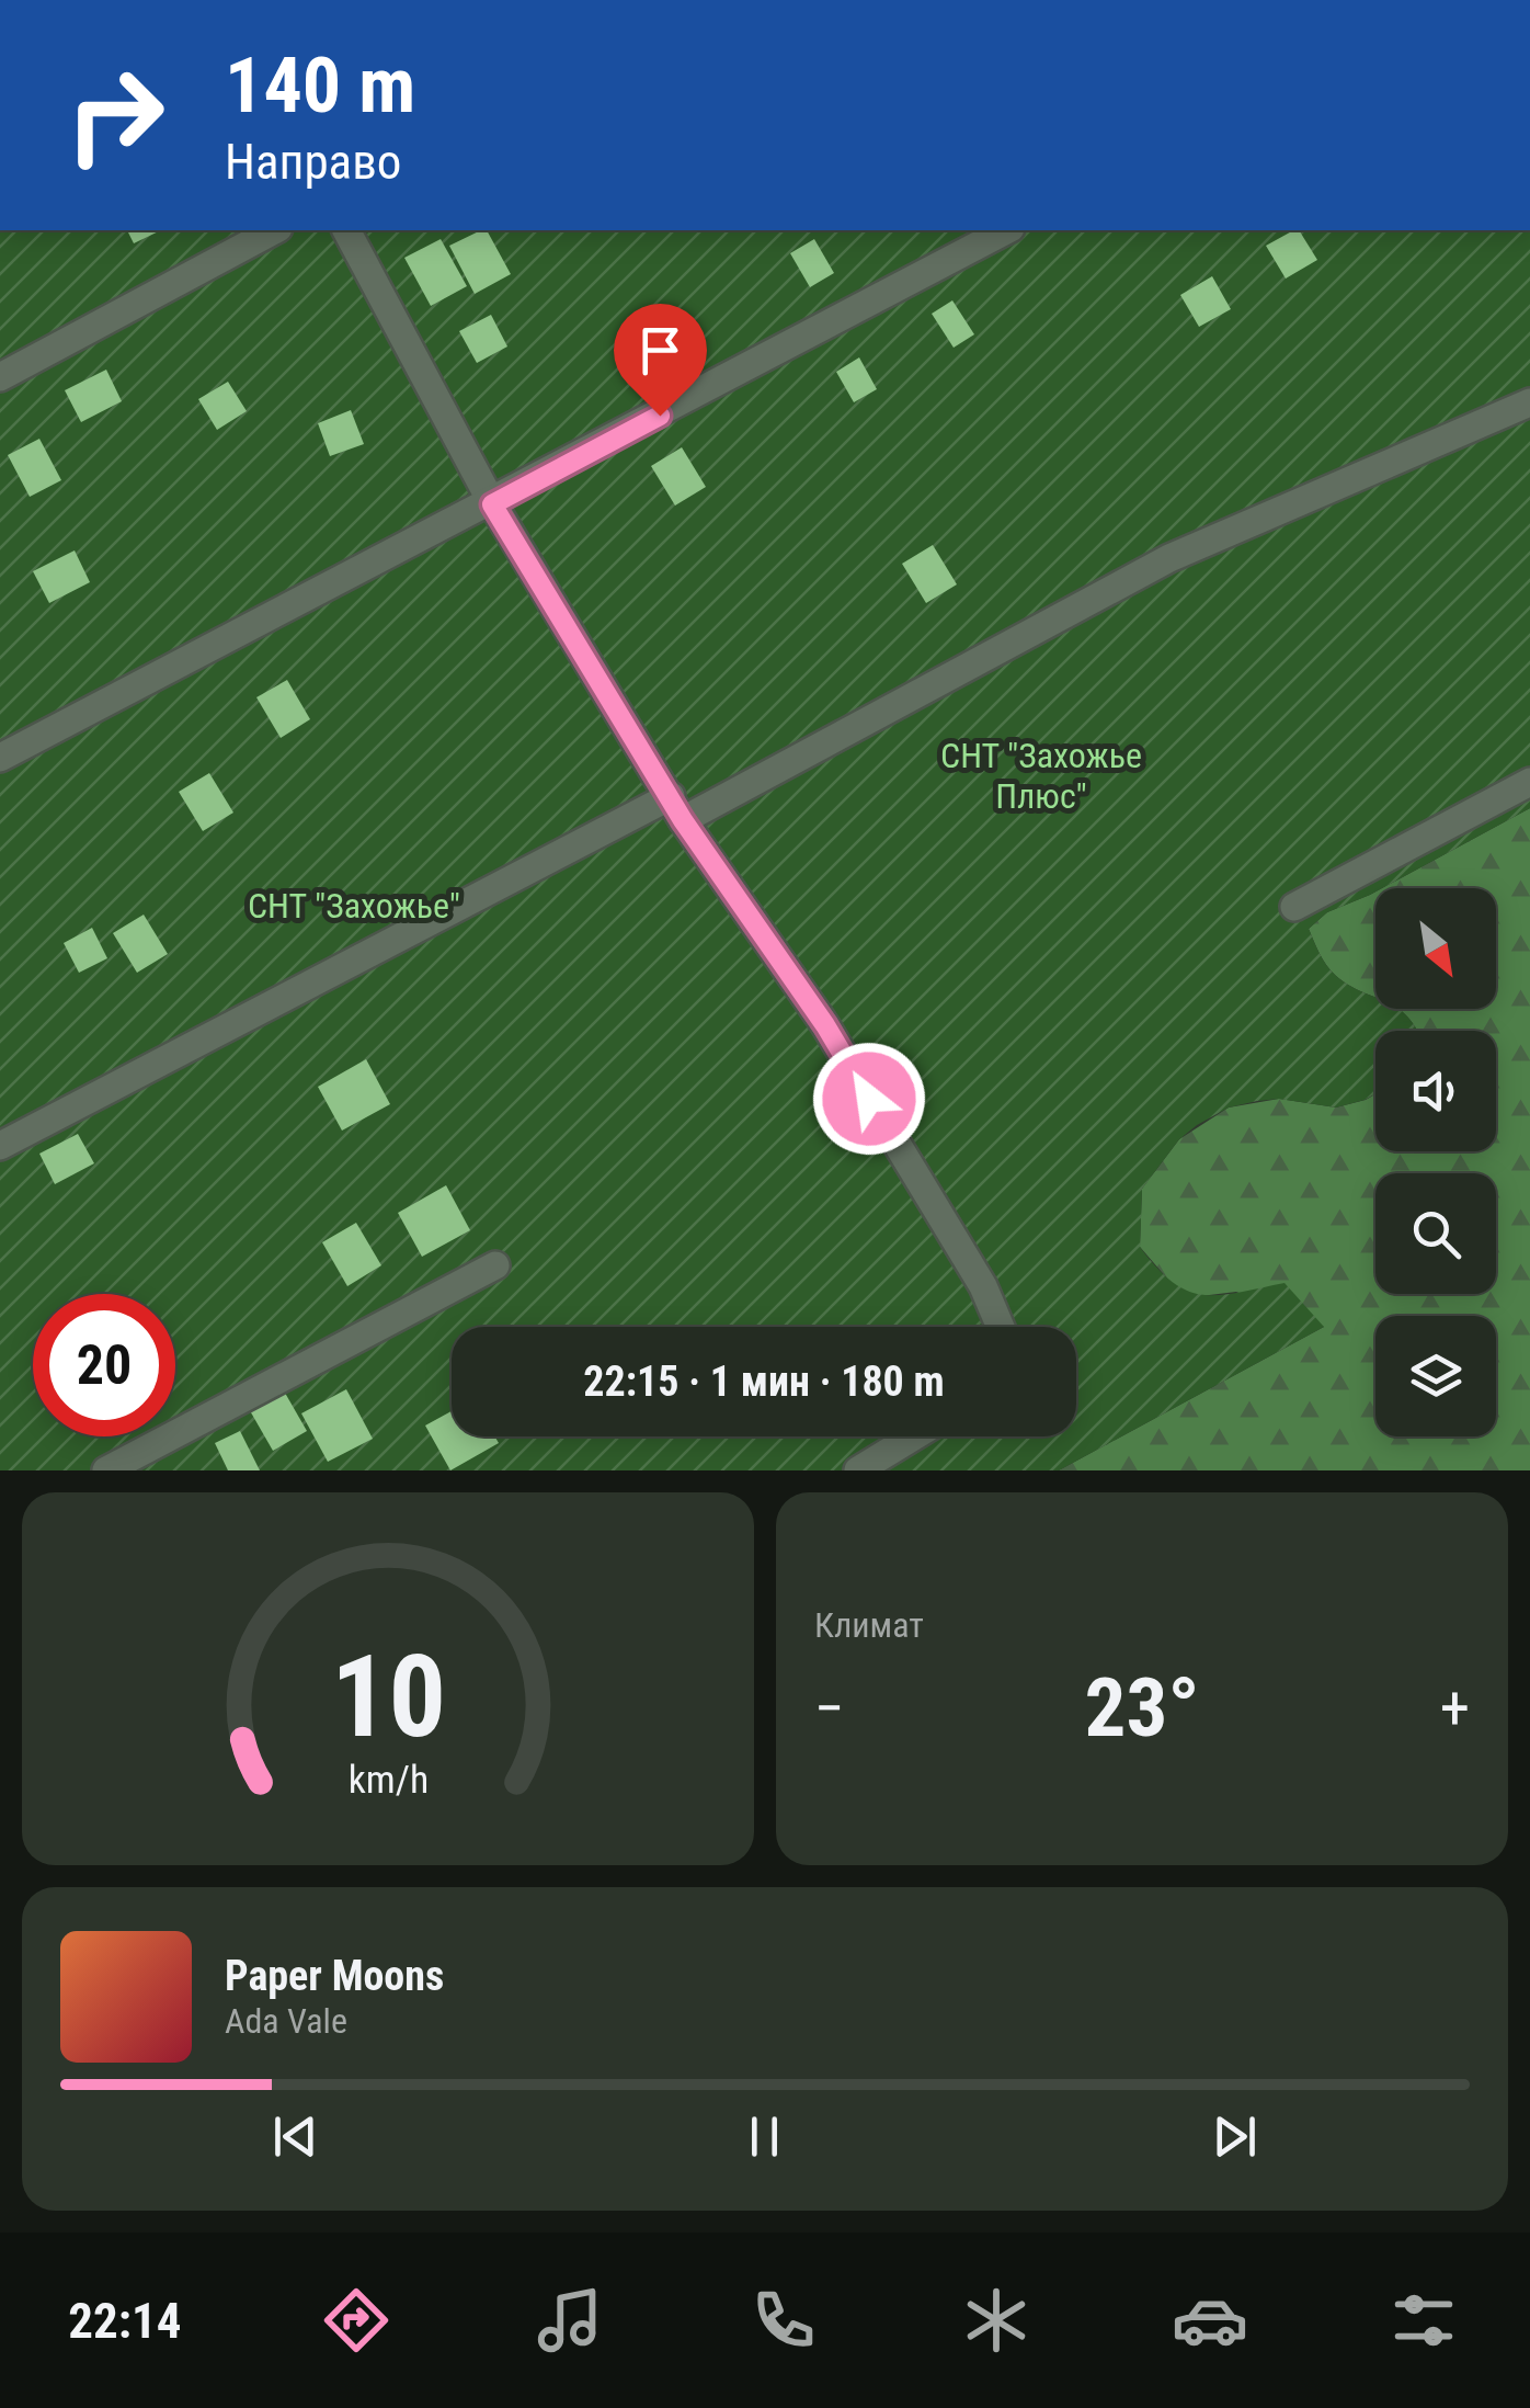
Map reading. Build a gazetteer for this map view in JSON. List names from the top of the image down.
{
  "parks": ["СНТ \"Захожье Плюс\"", "СНТ \"Захожье\""],
  "north": "bottom right",
  "page": {
    "turn": ["140 m", "Направо"],
    "limit": "20",
    "trip": "22:15 · 1 мин · 180 m",
    "tile": "Климат",
    "heat": ["−", "23°", "+"],
    "song": ["Paper Moons", "Ada Vale"],
    "tabs": "22:14",
    "gauge": ["10", "km/h"]
  }
}
